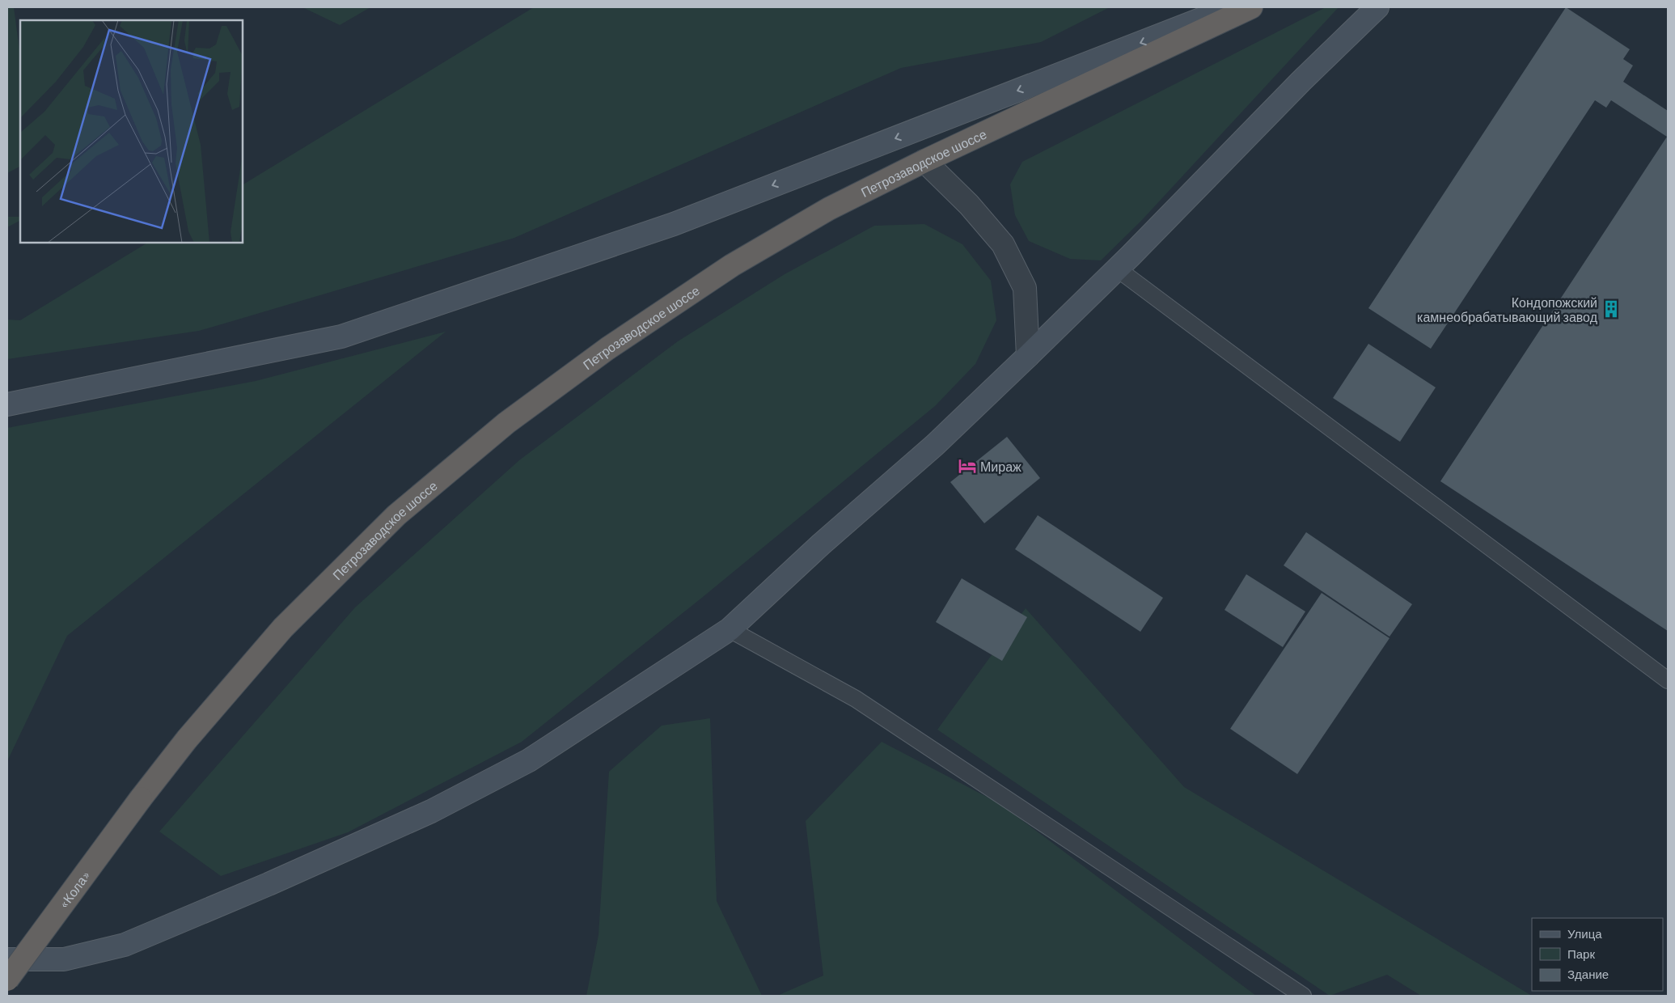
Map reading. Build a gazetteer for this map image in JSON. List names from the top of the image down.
{
  "streets": {
    "highway": ["Петрозаводское шоссе", "«Кола»"]
  },
  "crossings": [
    ["Петрозаводское шоссе", "«Кола»"]
  ],
  "places": {
    "building": ["Кондопожский камнеобрабатывающий завод"],
    "hotel": ["Мираж"]
  },
  "legend": ["Улица", "Парк", "Здание"]
}
